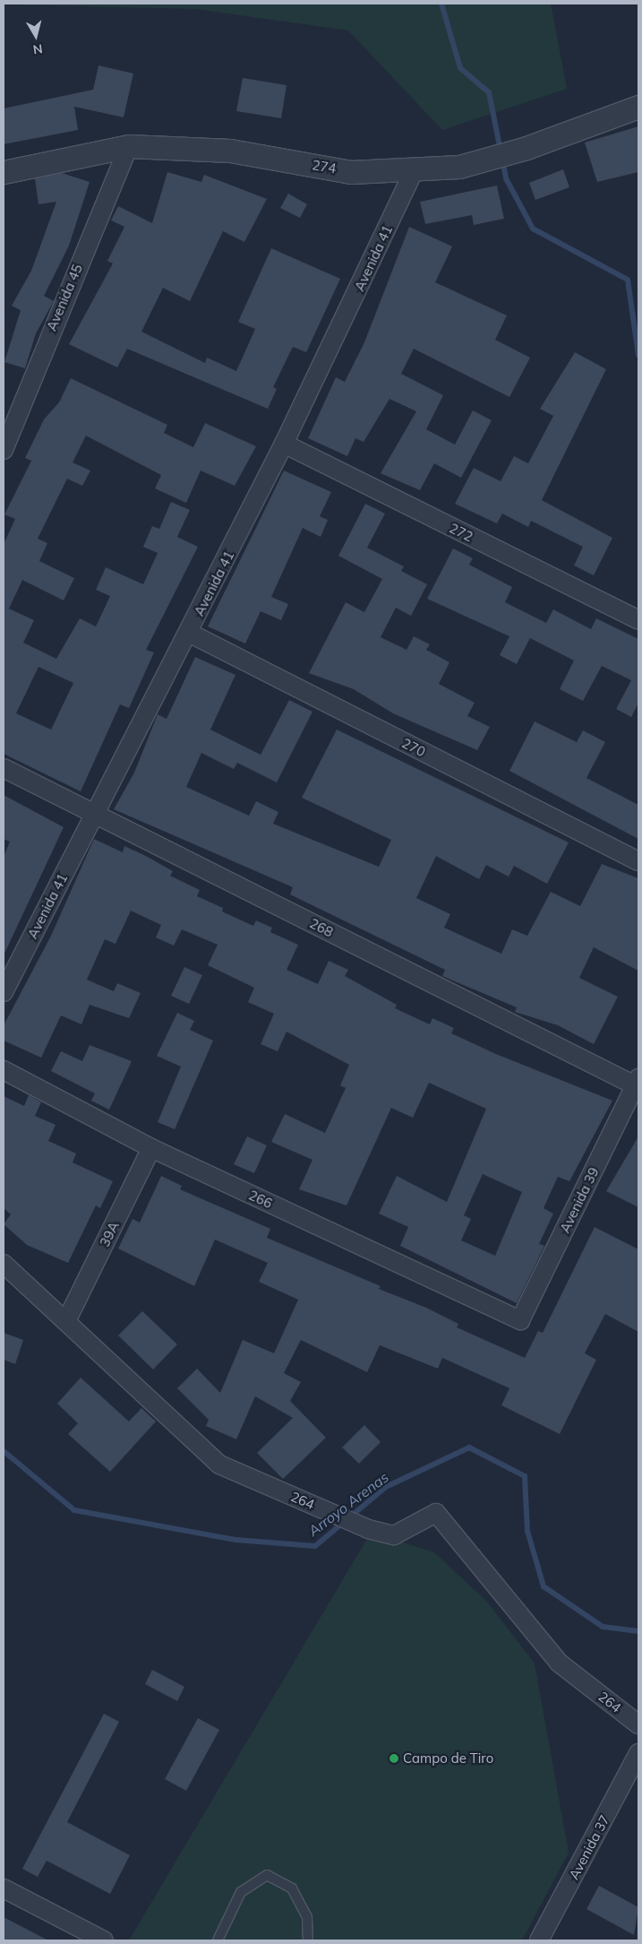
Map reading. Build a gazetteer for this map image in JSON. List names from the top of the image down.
{
  "streets": {
    "street": [
      "274",
      "Avenida 41",
      "Avenida 45",
      "272",
      "270",
      "268",
      "266",
      "Avenida 39",
      "39A",
      "264",
      "Avenida 37"
    ]
  },
  "crossings": [
    ["274", "Avenida 41"],
    ["274", "Avenida 45"],
    ["Avenida 41", "272"],
    ["Avenida 41", "270"],
    ["Avenida 41", "268"],
    ["268", "Avenida 39"],
    ["266", "Avenida 39"],
    ["266", "39A"],
    ["39A", "264"]
  ],
  "water": ["Arroyo Arenas"],
  "places": ["Campo de Tiro"],
  "north": "bottom"
}
